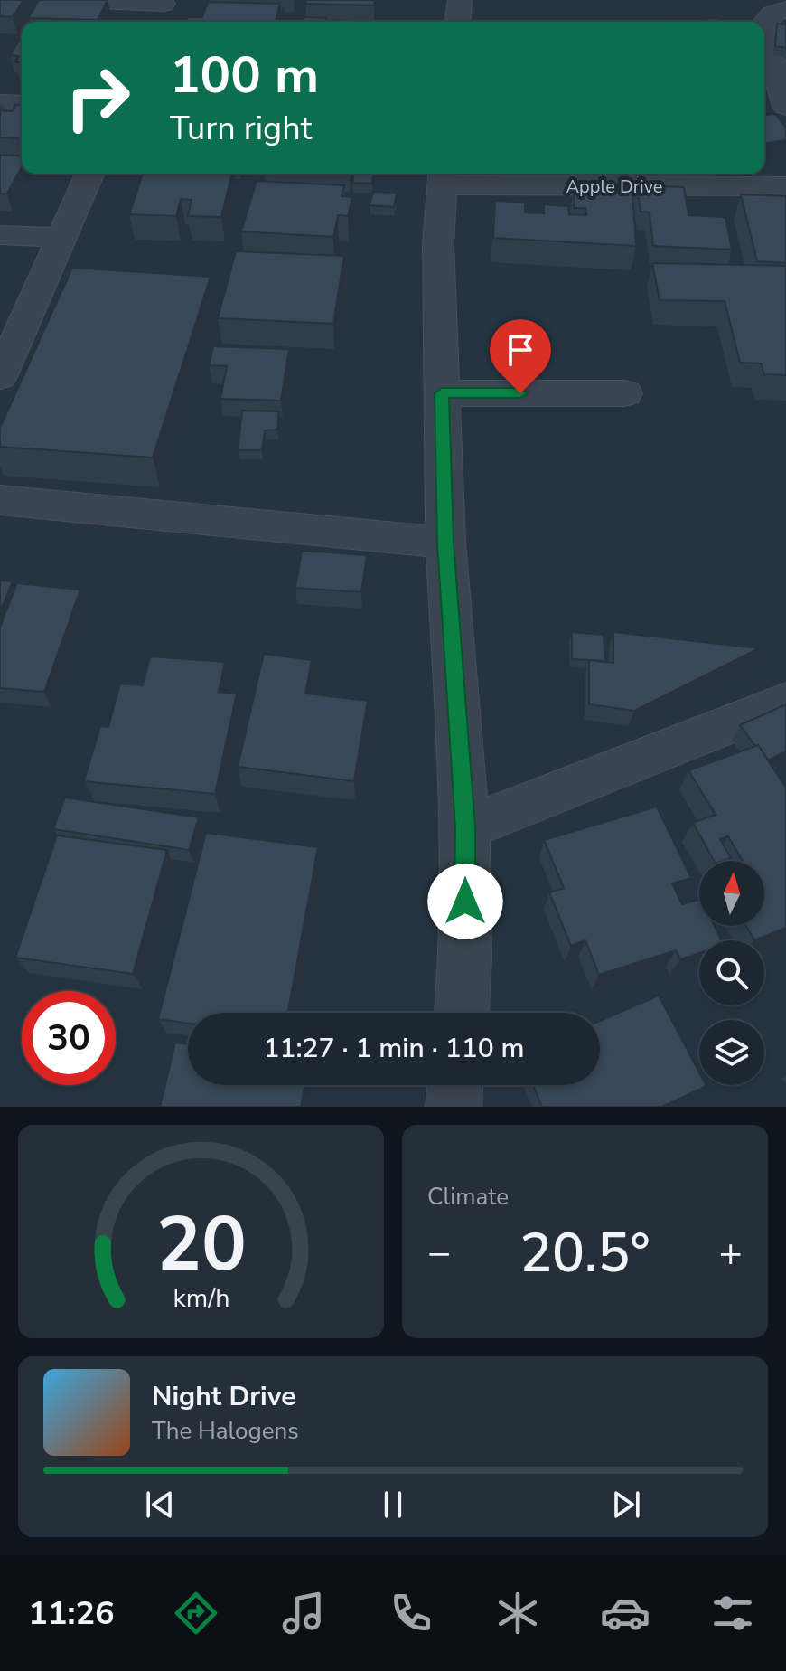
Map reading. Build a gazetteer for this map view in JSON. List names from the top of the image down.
{
  "streets": {
    "street": ["Apple Drive"]
  },
  "north": "top",
  "page": {
    "turn": ["100 m", "Turn right"],
    "limit": "30",
    "trip": "11:27 · 1 min · 110 m",
    "tile": "Climate",
    "heat": ["−", "20.5°", "+"],
    "song": ["Night Drive", "The Halogens"],
    "tabs": "11:26",
    "gauge": ["20", "km/h"]
  }
}
